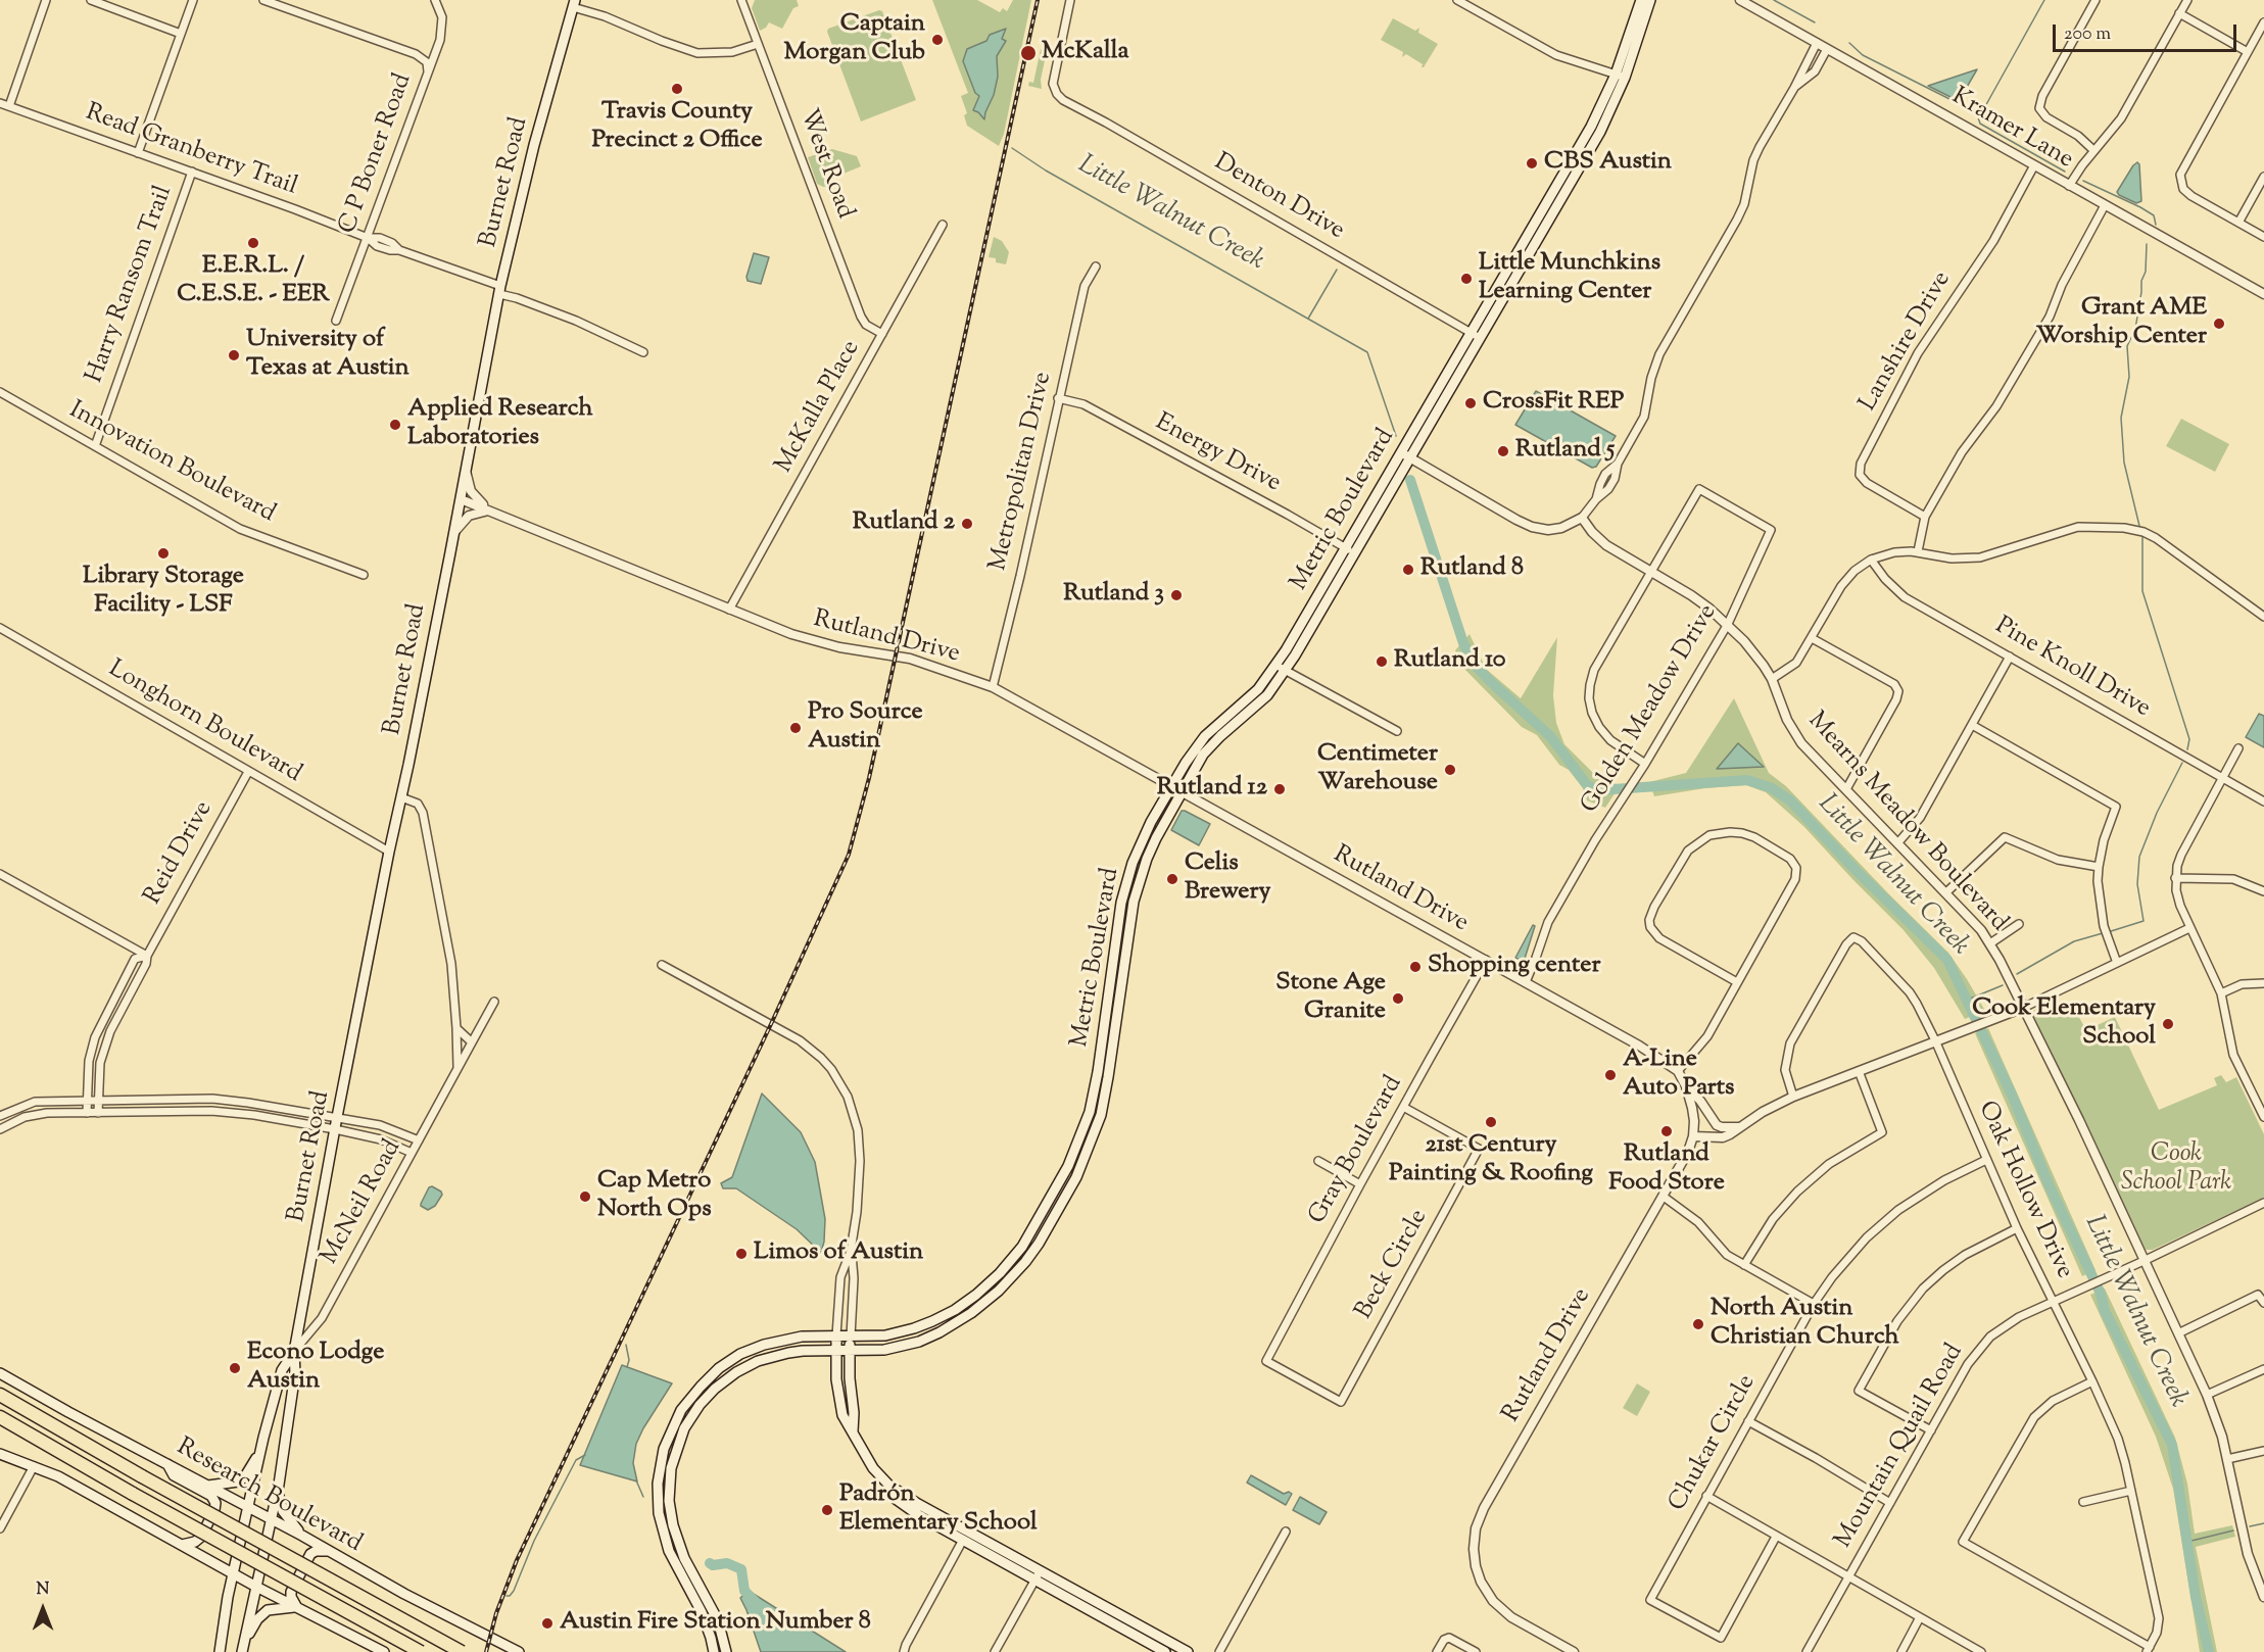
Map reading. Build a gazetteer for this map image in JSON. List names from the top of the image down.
{
  "streets": {
    "main road": ["Burnet Road", "Metric Boulevard", "Research Boulevard"],
    "street": [
      "Kramer Lane",
      "Read Granberry Trail",
      "C P Boner Road",
      "West Road",
      "Denton Drive",
      "Harry Ransom Trail",
      "Lanshire Drive",
      "McKalla Place",
      "Energy Drive",
      "Innovation Boulevard",
      "Metropolitan Drive",
      "Rutland Drive",
      "Pine Knoll Drive",
      "Golden Meadow Drive",
      "Longhorn Boulevard",
      "Mearns Meadow Boulevard",
      "Reid Drive",
      "Gray Boulevard",
      "Oak Hollow Drive",
      "McNeil Road",
      "Beck Circle",
      "Chukar Circle",
      "Mountain Quail Road"
    ]
  },
  "crossings": [
    ["Kramer Lane", "Lanshire Drive"],
    ["Read Granberry Trail", "C P Boner Road"],
    ["Read Granberry Trail", "Burnet Road"],
    ["Read Granberry Trail", "Harry Ransom Trail"],
    ["West Road", "McKalla Place"],
    ["Burnet Road", "Rutland Drive"],
    ["Burnet Road", "Longhorn Boulevard"],
    ["Burnet Road", "McNeil Road"],
    ["Burnet Road", "Research Boulevard"],
    ["Denton Drive", "Metric Boulevard"],
    ["Harry Ransom Trail", "Innovation Boulevard"],
    ["McKalla Place", "Rutland Drive"],
    ["Energy Drive", "Metropolitan Drive"],
    ["Energy Drive", "Metric Boulevard"],
    ["Metropolitan Drive", "Rutland Drive"],
    ["Metric Boulevard", "Rutland Drive"],
    ["Rutland Drive", "Golden Meadow Drive"],
    ["Rutland Drive", "Gray Boulevard"],
    ["Golden Meadow Drive", "Mearns Meadow Boulevard"],
    ["Longhorn Boulevard", "Reid Drive"],
    ["Mearns Meadow Boulevard", "Mountain Quail Road"],
    ["Gray Boulevard", "Beck Circle"],
    ["Oak Hollow Drive", "Chukar Circle"],
    ["Oak Hollow Drive", "Mountain Quail Road"]
  ],
  "water": ["Little Walnut Creek"],
  "parks": ["Cook School Park"],
  "places": [
    "Captain Morgan Club",
    "McKalla",
    "Travis County Precinct 2 Office",
    "CBS Austin",
    "E.E.R.L. / C.E.S.E. - EER",
    "Little Munchkins Learning Center",
    "Grant AME Worship Center",
    "University of Texas at Austin",
    "CrossFit REP",
    "Applied Research Laboratories",
    "Rutland 5",
    "Rutland 2",
    "Library Storage Facility - LSF",
    "Rutland 8",
    "Rutland 3",
    "Rutland 10",
    "Pro Source Austin",
    "Centimeter Warehouse",
    "Rutland 12",
    "Celis Brewery",
    "Shopping center",
    "Stone Age Granite",
    "Cook Elementary School",
    "A-Line Auto Parts",
    "21st Century Painting & Roofing",
    "Rutland Food Store",
    "Cap Metro North Ops",
    "Limos of Austin",
    "North Austin Christian Church",
    "Econo Lodge Austin",
    "Padrón Elementary School",
    "Austin Fire Station Number 8"
  ],
  "scale_bar": "200 m",
  "north": "top"
}
